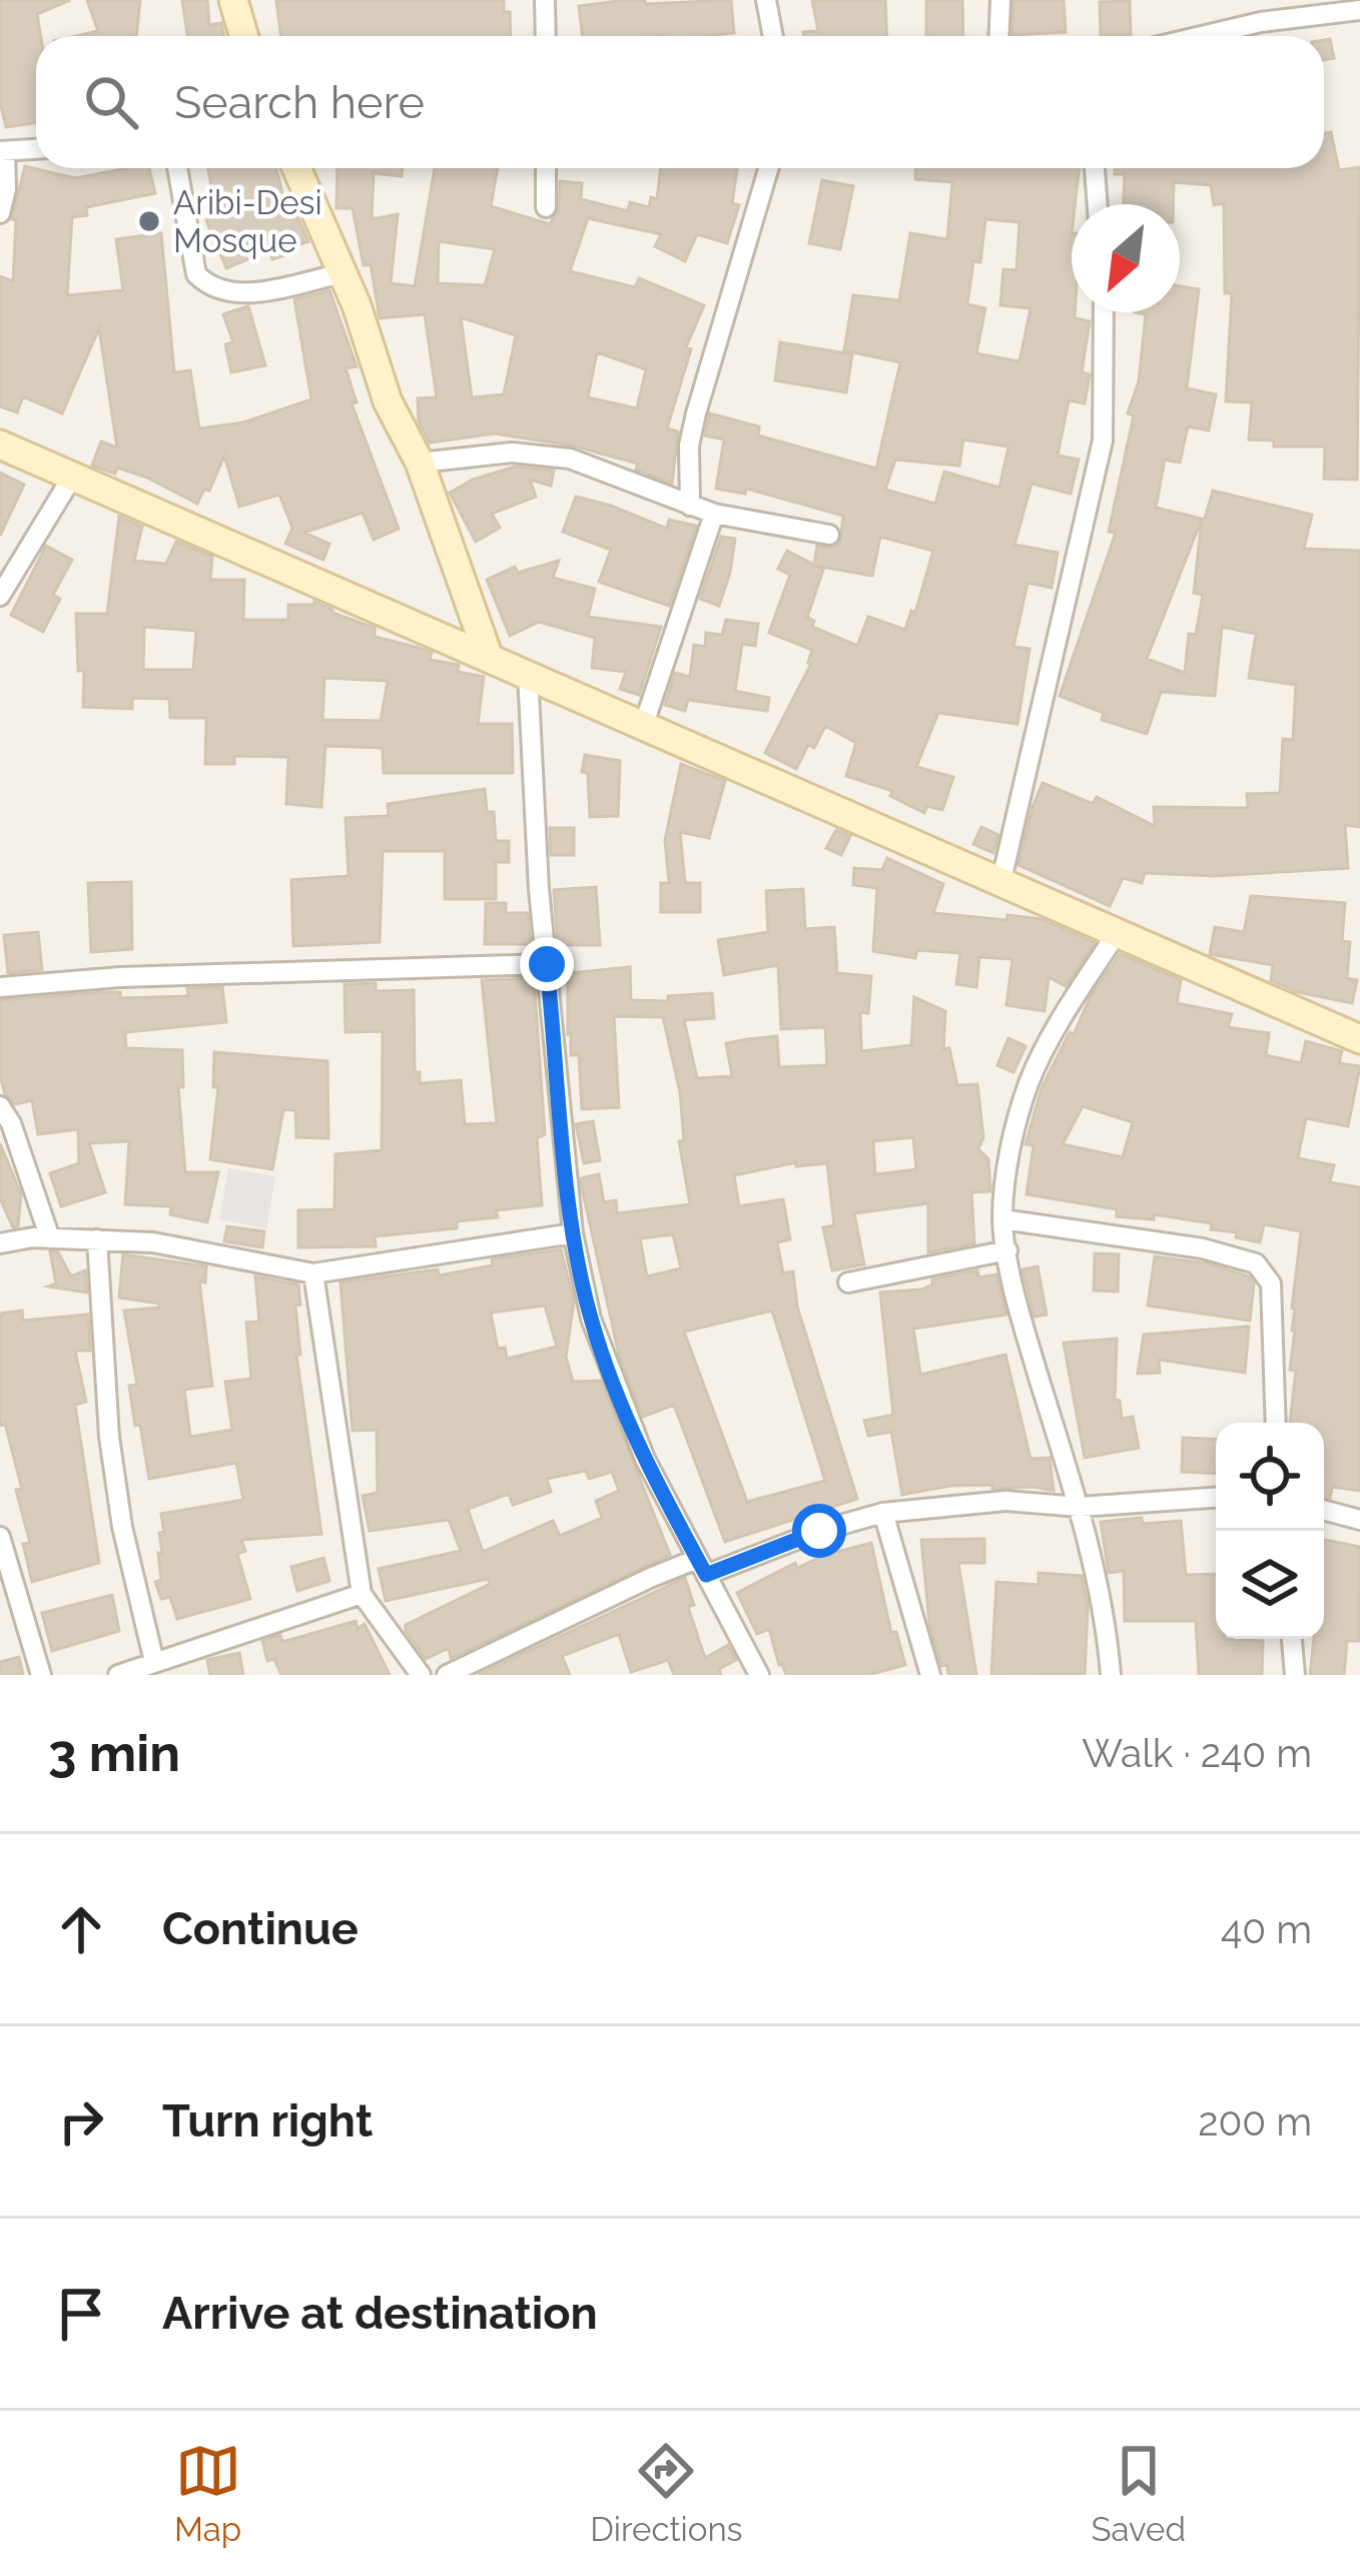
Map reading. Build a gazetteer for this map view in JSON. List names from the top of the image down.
{
  "places": ["Aribi-Desi Mosque"],
  "north": "bottom left",
  "page": {
    "search": "Search here",
    "heading": ["3 min", "Walk · 240 m"],
    "list": [
      ["Continue", "40 m"],
      ["Turn right", "200 m"],
      "Arrive at destination"
    ],
    "nav": ["Map", "Directions", "Saved"]
  }
}
